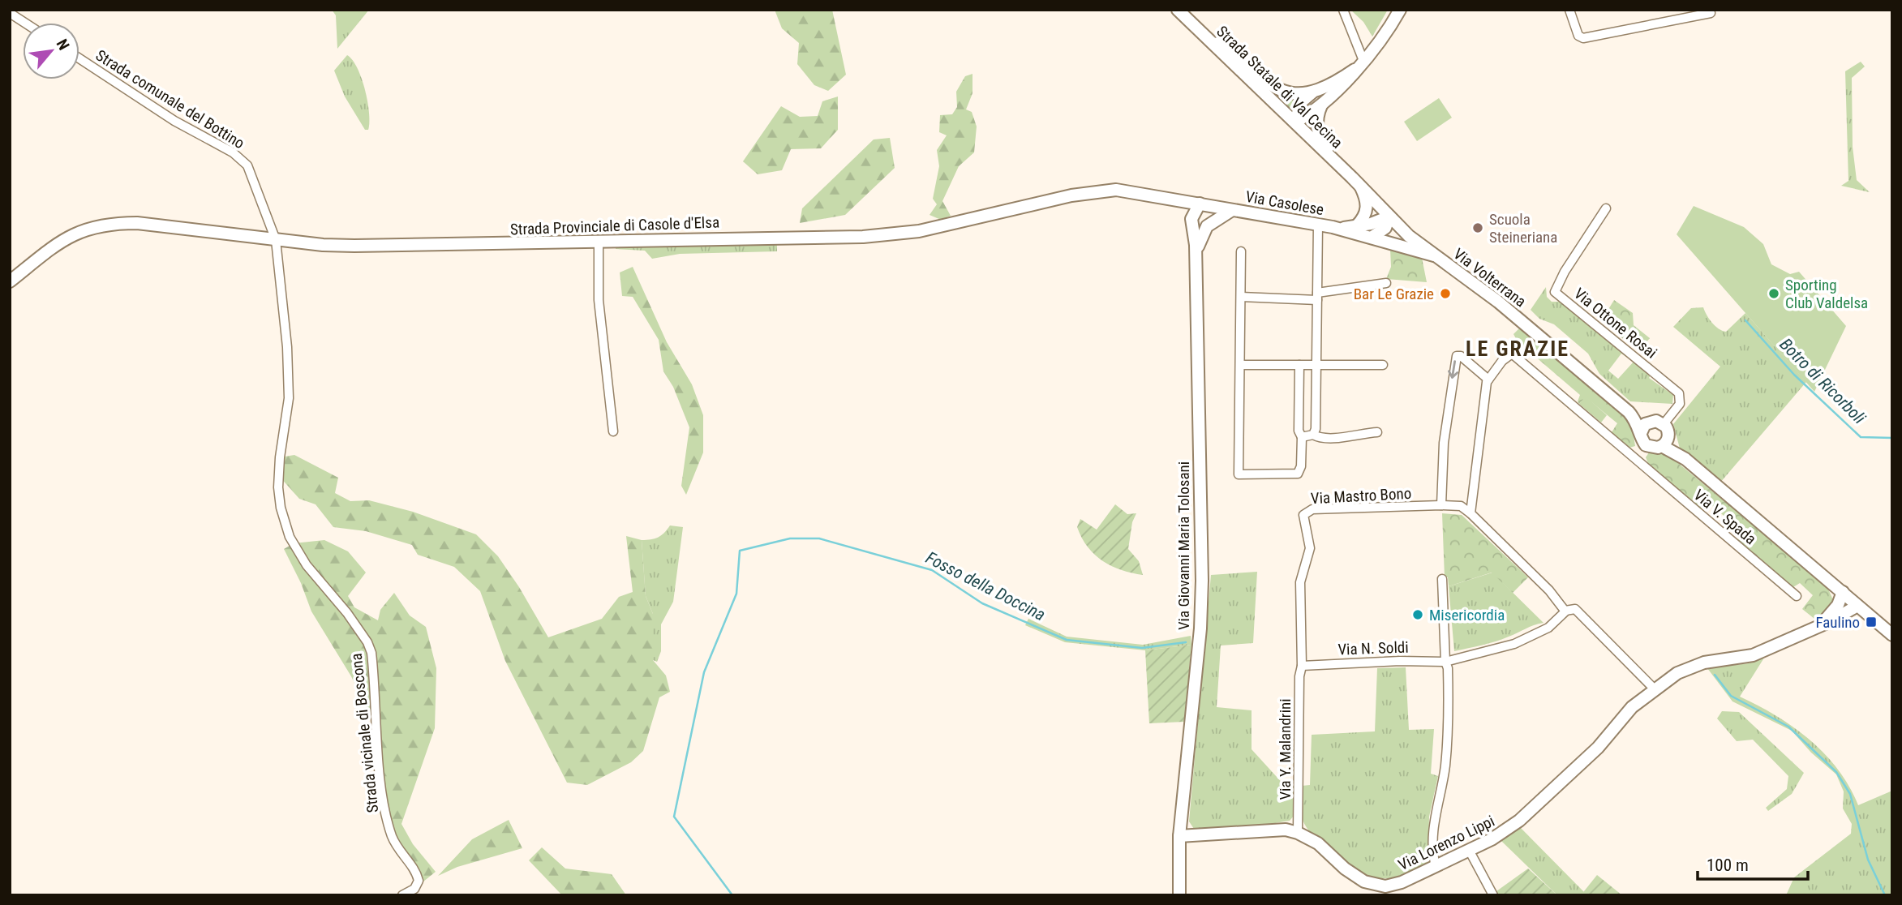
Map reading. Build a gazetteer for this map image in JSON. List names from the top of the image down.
{
  "streets": {
    "main road": [
      "Strada Statale di Val Cecina",
      "Via Casolese",
      "Strada Provinciale di Casole d'Elsa",
      "Via Volterrana",
      "Via Giovanni Maria Tolosani",
      "Via Lorenzo Lippi"
    ],
    "street": [
      "Strada comunale del Bottino",
      "Via Ottone Rosai",
      "Via Mastro Bono",
      "Via V. Spada",
      "Via N. Soldi",
      "Strada vicinale di Boscona",
      "Via Y. Malandrini"
    ]
  },
  "crossings": [
    ["Strada Statale di Val Cecina", "Via Volterrana"],
    ["Strada comunale del Bottino", "Strada Provinciale di Casole d'Elsa"],
    ["Strada comunale del Bottino", "Strada vicinale di Boscona"],
    ["Via Casolese", "Strada Provinciale di Casole d'Elsa"],
    ["Via Casolese", "Via Volterrana"],
    ["Strada Provinciale di Casole d'Elsa", "Via Giovanni Maria Tolosani"],
    ["Strada Provinciale di Casole d'Elsa", "Strada vicinale di Boscona"],
    ["Via Volterrana", "Via Ottone Rosai"],
    ["Via Mastro Bono", "Via N. Soldi"],
    ["Via Mastro Bono", "Via Y. Malandrini"],
    ["Via Giovanni Maria Tolosani", "Via Lorenzo Lippi"],
    ["Via N. Soldi", "Via Y. Malandrini"],
    ["Via Y. Malandrini", "Via Lorenzo Lippi"]
  ],
  "districts": ["LE GRAZIE"],
  "water": ["Botro di Ricorboli", "Fosso della Doccina"],
  "places": {
    "other": [
      "Scuola Steineriana",
      "Bar Le Grazie",
      "Sporting Club Valdelsa",
      "Misericordia"
    ],
    "transit": ["Faulino"]
  },
  "scale_bar": "100 m",
  "north": "top right"
}
